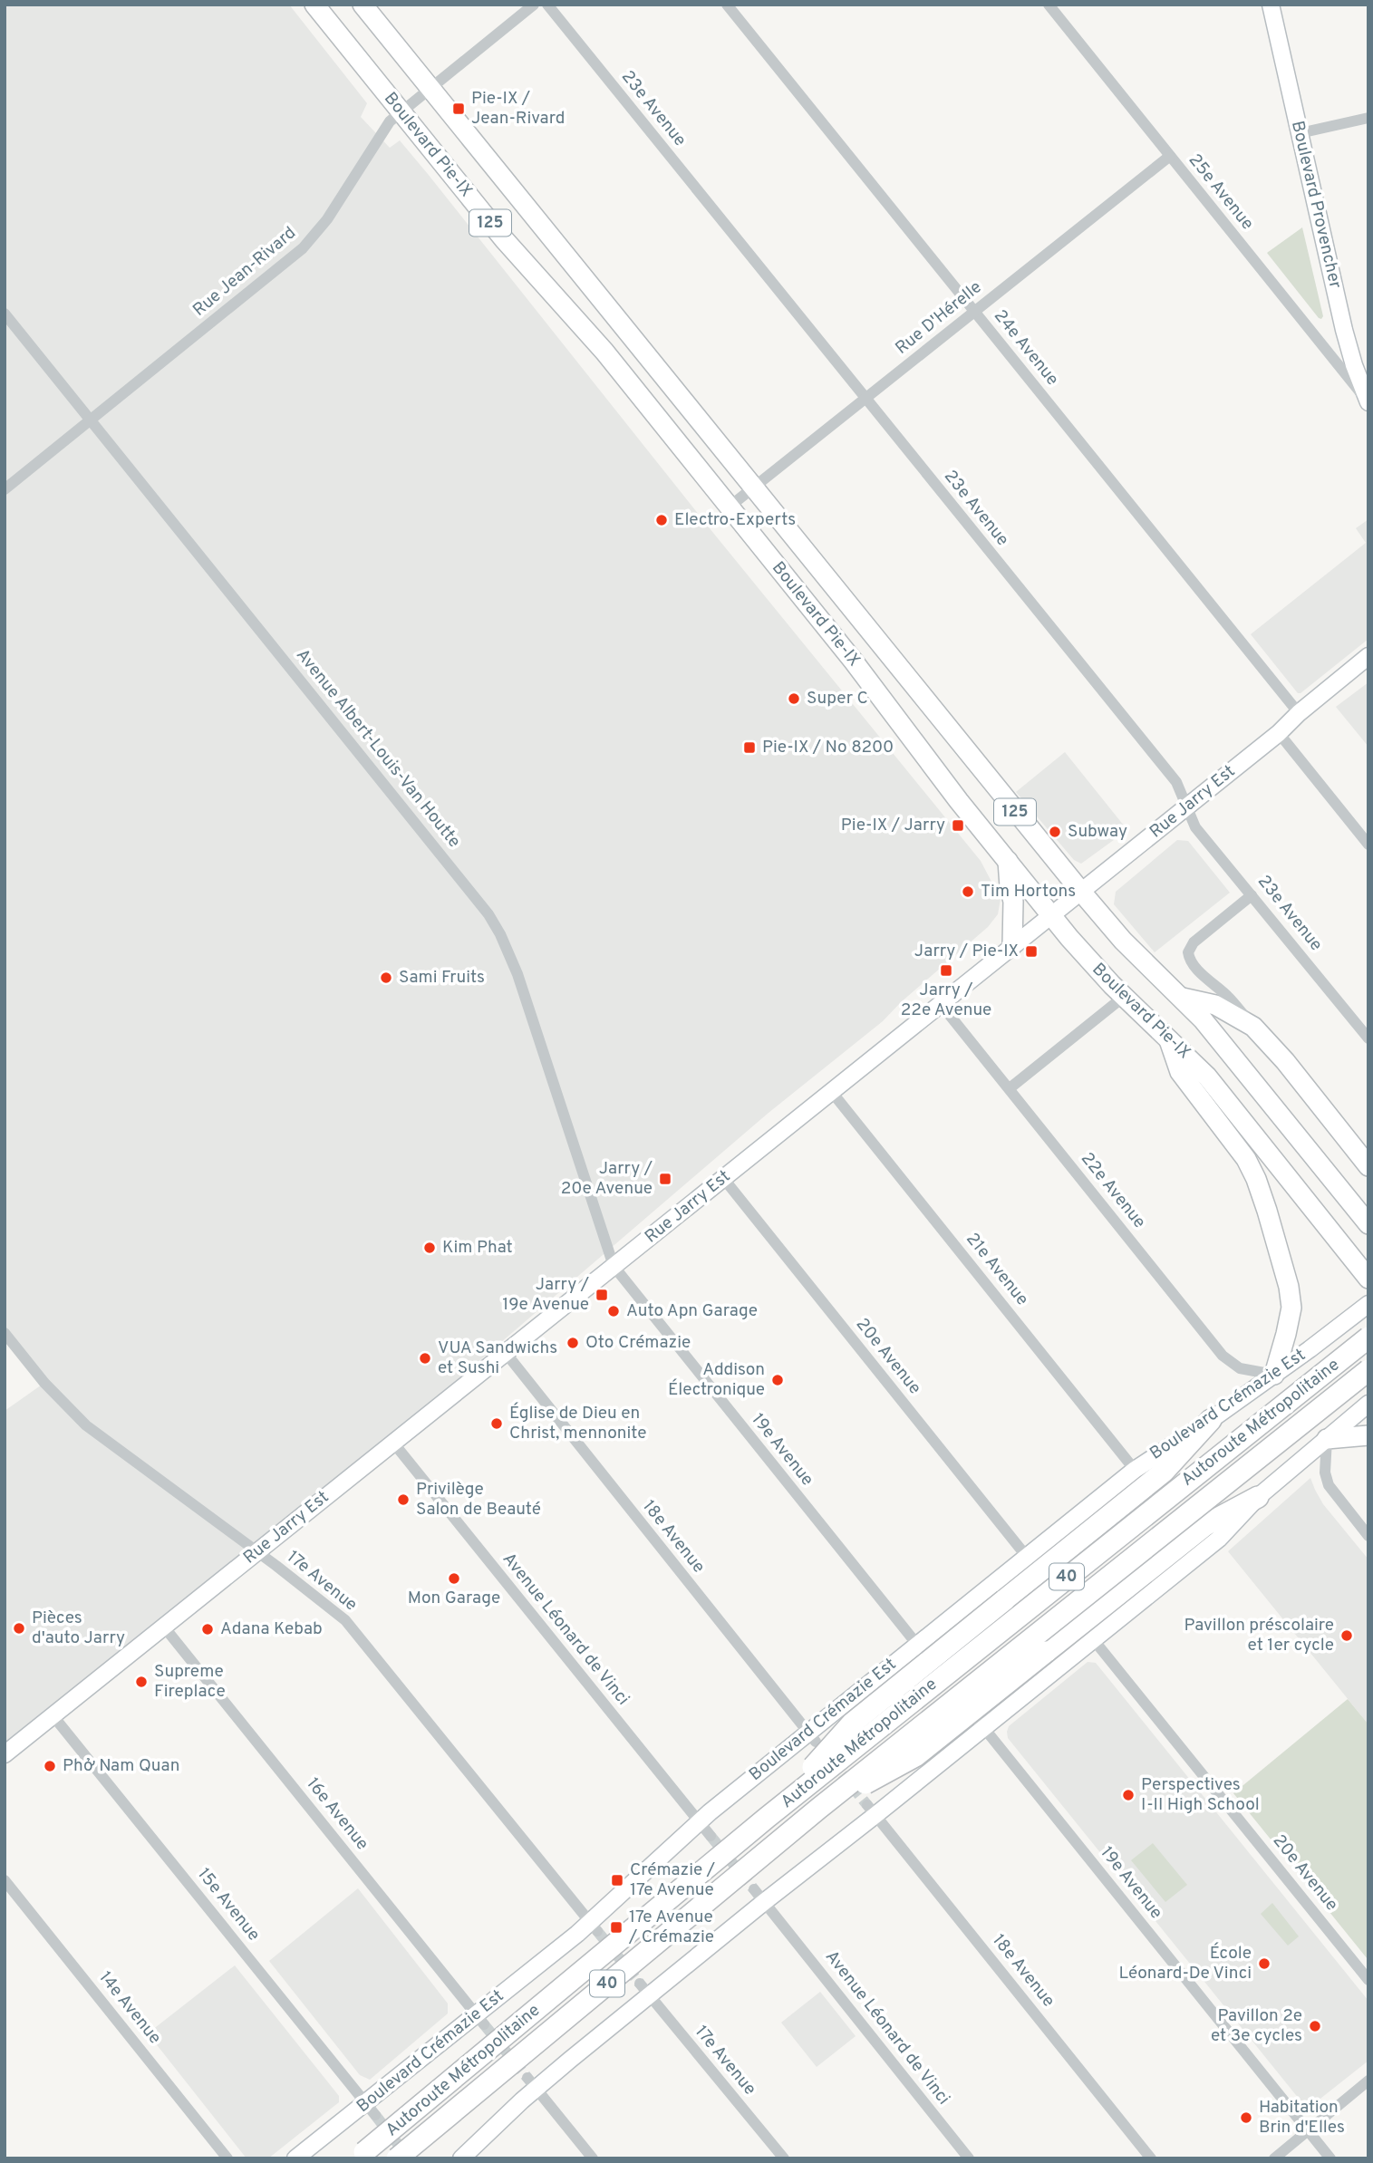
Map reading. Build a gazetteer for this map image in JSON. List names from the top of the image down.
{
  "streets": {
    "highway": ["Autoroute Métropolitaine", "40"],
    "main road": [
      "Boulevard Pie-IX",
      "Boulevard Provencher",
      "125",
      "Rue Jarry Est",
      "Boulevard Crémazie Est"
    ],
    "street": [
      "23e Avenue",
      "25e Avenue",
      "Rue Jean-Rivard",
      "Rue D'Hérelle",
      "24e Avenue",
      "Avenue Albert-Louis-Van Houtte",
      "22e Avenue",
      "21e Avenue",
      "20e Avenue",
      "19e Avenue",
      "18e Avenue",
      "17e Avenue",
      "Avenue Léonard de Vinci",
      "16e Avenue",
      "15e Avenue",
      "14e Avenue"
    ]
  },
  "crossings": [
    ["23e Avenue", "Rue D'Hérelle"],
    ["23e Avenue", "Rue Jarry Est"],
    ["Boulevard Pie-IX", "Rue Jean-Rivard"],
    ["Boulevard Pie-IX", "Rue D'Hérelle"],
    ["Boulevard Pie-IX", "Rue Jarry Est"],
    ["25e Avenue", "Boulevard Provencher"],
    ["25e Avenue", "Rue D'Hérelle"],
    ["Rue Jean-Rivard", "Avenue Albert-Louis-Van Houtte"],
    ["Rue D'Hérelle", "24e Avenue"],
    ["24e Avenue", "Rue Jarry Est"],
    ["Avenue Albert-Louis-Van Houtte", "Rue Jarry Est"],
    ["Avenue Albert-Louis-Van Houtte", "19e Avenue"],
    ["Rue Jarry Est", "22e Avenue"],
    ["Rue Jarry Est", "21e Avenue"],
    ["Rue Jarry Est", "20e Avenue"],
    ["Rue Jarry Est", "19e Avenue"],
    ["Rue Jarry Est", "18e Avenue"],
    ["Rue Jarry Est", "17e Avenue"],
    ["Rue Jarry Est", "Avenue Léonard de Vinci"],
    ["Rue Jarry Est", "16e Avenue"],
    ["Rue Jarry Est", "15e Avenue"],
    ["22e Avenue", "Boulevard Crémazie Est"],
    ["21e Avenue", "Boulevard Crémazie Est"],
    ["20e Avenue", "Boulevard Crémazie Est"],
    ["Boulevard Crémazie Est", "19e Avenue"],
    ["Boulevard Crémazie Est", "18e Avenue"],
    ["Boulevard Crémazie Est", "17e Avenue"],
    ["Boulevard Crémazie Est", "Avenue Léonard de Vinci"],
    ["Boulevard Crémazie Est", "16e Avenue"],
    ["Boulevard Crémazie Est", "15e Avenue"]
  ],
  "places": {
    "transit": [
      "Pie-IX / Jean-Rivard",
      "Pie-IX / No 8200",
      "Pie-IX / Jarry",
      "Jarry / Pie-IX",
      "Jarry / 22e Avenue",
      "Jarry / 20e Avenue",
      "Jarry / 19e Avenue",
      "Crémazie / 17e Avenue",
      "17e Avenue / Crémazie"
    ],
    "other": [
      "Electro-Experts",
      "Super C",
      "Subway",
      "Tim Hortons",
      "Sami Fruits",
      "Kim Phat",
      "Auto Apn Garage",
      "Oto Crémazie",
      "VUA Sandwichs et Sushi",
      "Addison Électronique",
      "Église de Dieu en Christ, mennonite",
      "Privilège Salon de Beauté",
      "Mon Garage",
      "Pièces d'auto Jarry",
      "Adana Kebab",
      "Pavillon préscolaire et 1er cycle",
      "Supreme Fireplace",
      "Phở Nam Quan",
      "Perspectives I-II High School",
      "École Léonard-De Vinci",
      "Pavillon 2e et 3e cycles",
      "Habitation Brin d'Elles"
    ]
  }
}
